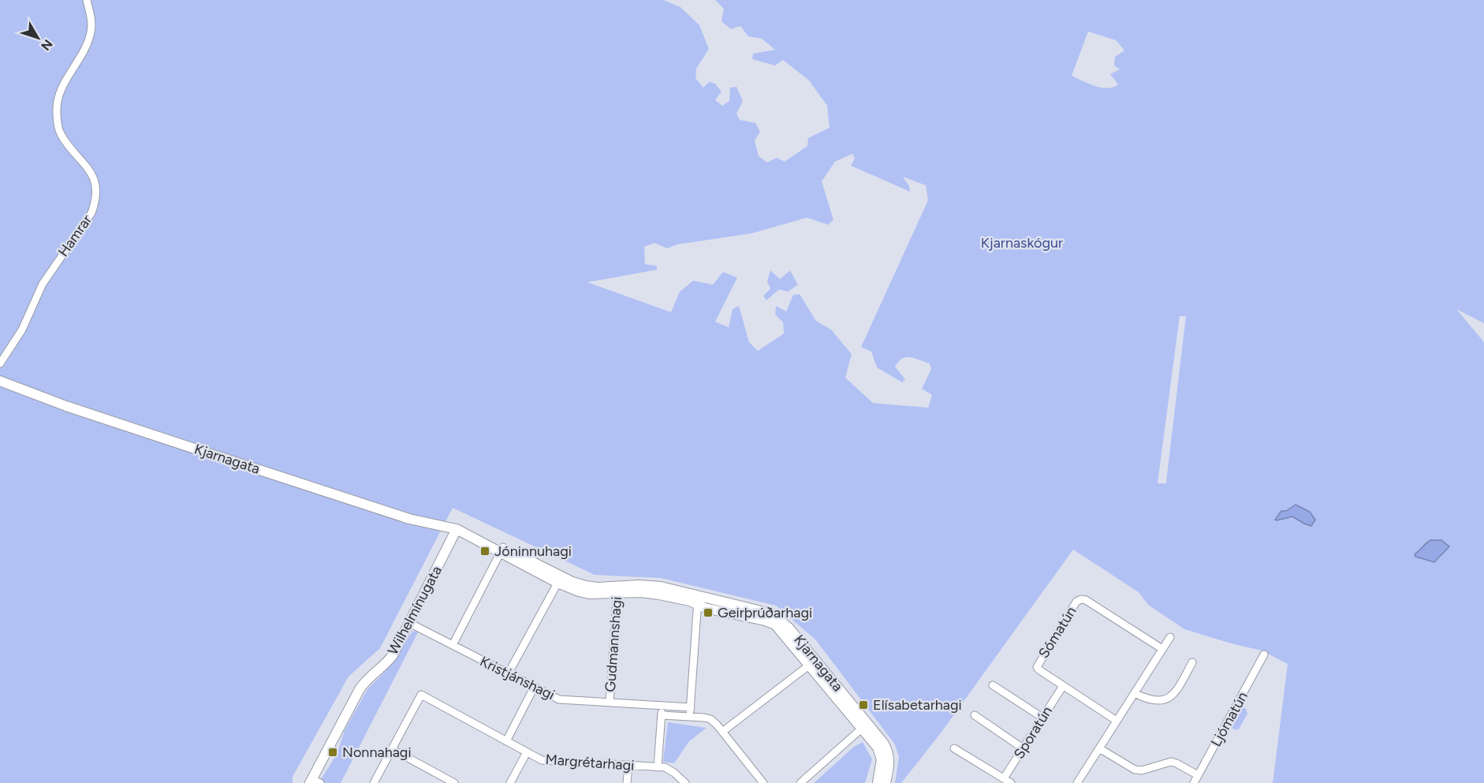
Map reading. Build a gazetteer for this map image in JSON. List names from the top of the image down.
{
  "streets": {
    "street": [
      "Hamrar",
      "Kjarnagata",
      "Wilhelmínugata",
      "Sómatún",
      "Gudmannshagi",
      "Kristjánshagi",
      "Ljómatún",
      "Sporatún",
      "Margrétarhagi"
    ]
  },
  "crossings": [
    ["Kjarnagata", "Wilhelmínugata"],
    ["Kjarnagata", "Gudmannshagi"],
    ["Wilhelmínugata", "Kristjánshagi"],
    ["Sómatún", "Sporatún"],
    ["Gudmannshagi", "Kristjánshagi"]
  ],
  "parks": ["Kjarnaskógur"],
  "places": {
    "transit": [
      "Jóninnuhagi",
      "Geirþrúðarhagi",
      "Elísabetarhagi",
      "Nonnahagi"
    ]
  },
  "north": "bottom right"
}
